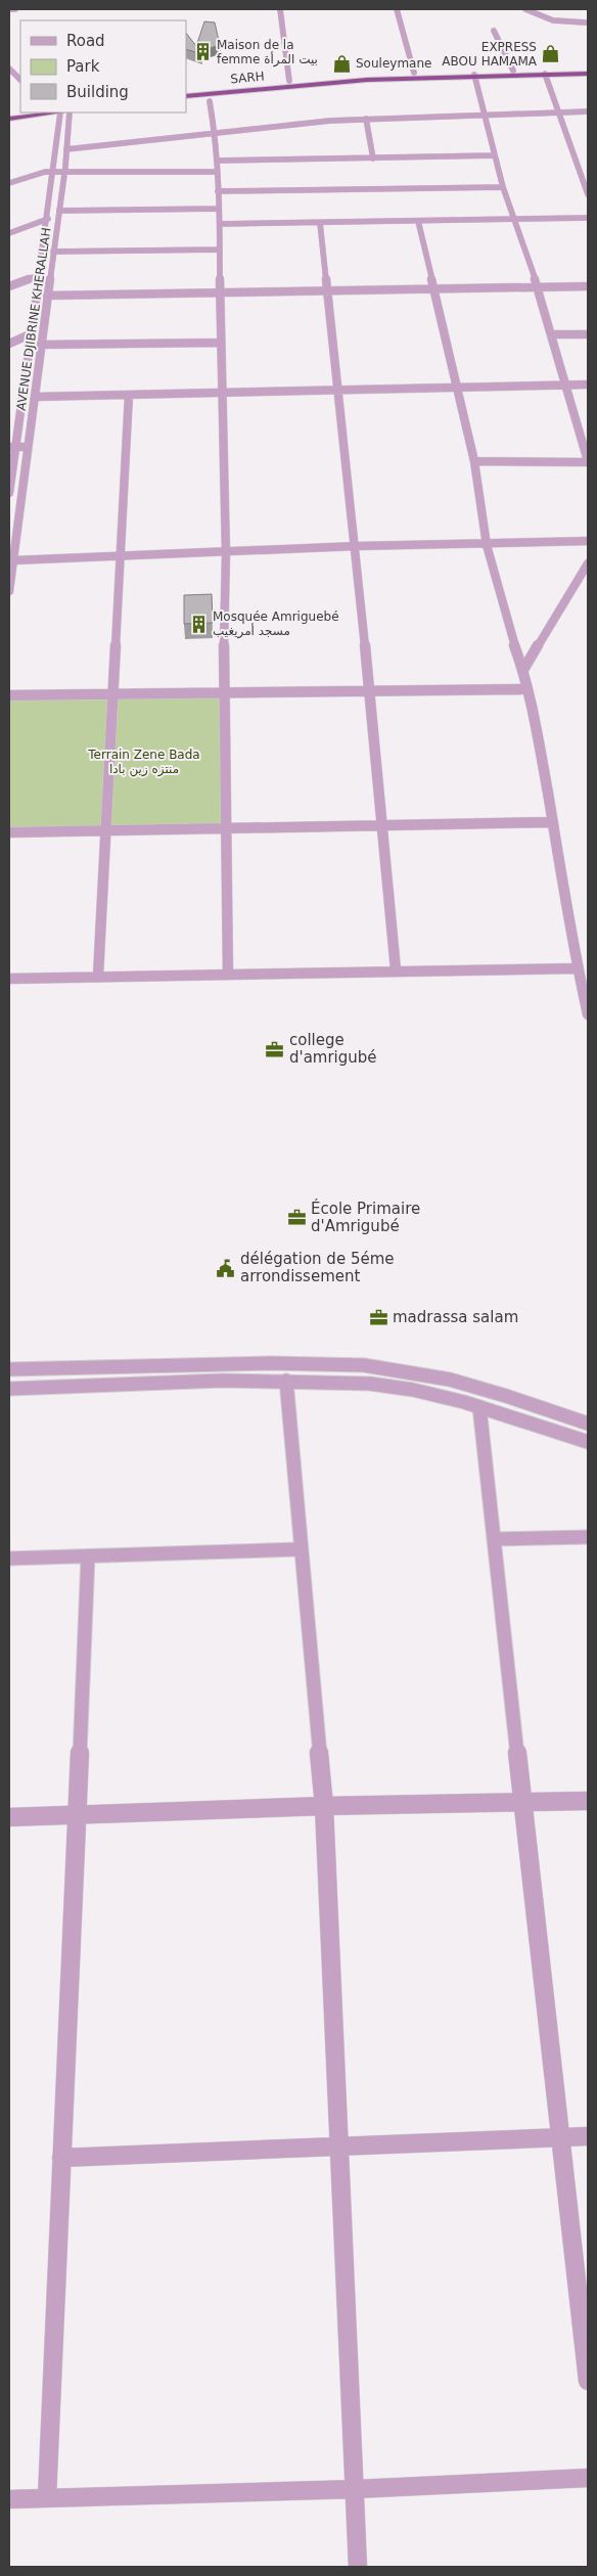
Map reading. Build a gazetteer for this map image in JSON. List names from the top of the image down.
{
  "streets": {
    "highway": ["SARH"],
    "street": ["AVENUE DJIBRINE KHERALLAH"]
  },
  "parks": ["Terrain Zene Bada منتزه زين بادا"],
  "places": {
    "building": ["Maison de la femme بيت المرأة", "Mosquée Amriguebé مسجد أمريغيب"],
    "shop": ["EXPRESS ABOU HAMAMA", "Souleymane"],
    "office": ["college d'amrigubé", "École Primaire d'Amrigubé", "madrassa salam"],
    "public building": ["délégation de 5éme arrondissement"]
  },
  "legend": ["Road", "Park", "Building"]
}
